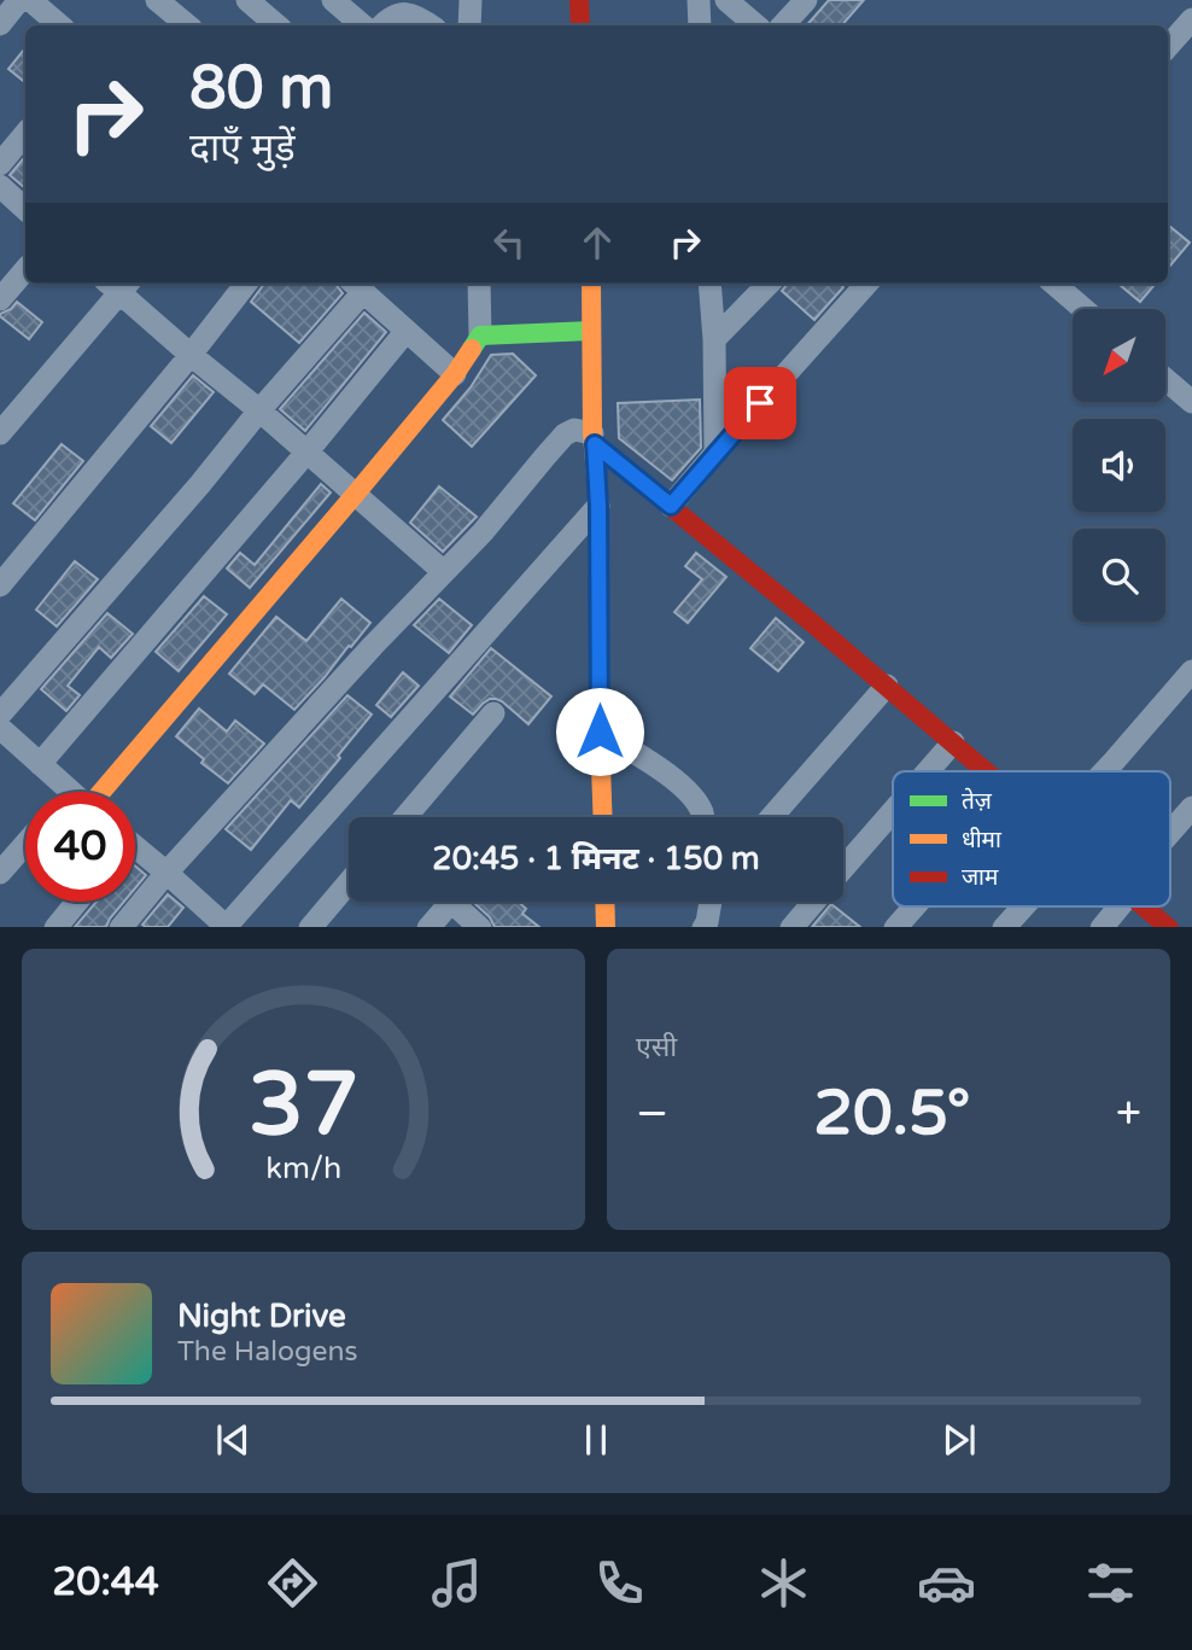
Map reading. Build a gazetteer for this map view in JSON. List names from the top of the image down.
{
  "legend": ["तेज़", "धीमा", "जाम"],
  "north": "bottom left",
  "page": {
    "turn": ["80 m", "दाएँ मुड़ें"],
    "limit": "40",
    "trip": "20:45 · 1 मिनट · 150 m",
    "tile": "एसी",
    "heat": ["−", "20.5°", "+"],
    "song": ["Night Drive", "The Halogens"],
    "tabs": "20:44",
    "gauge": ["37", "km/h"]
  }
}
